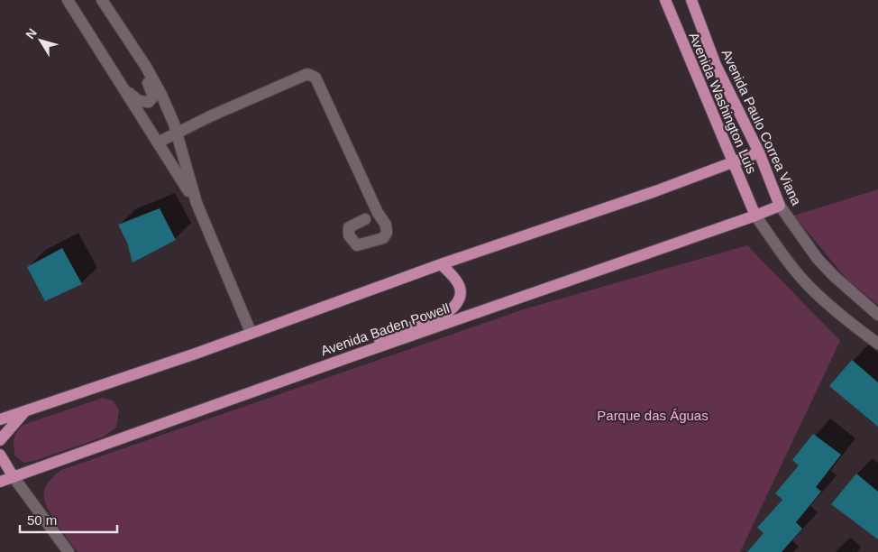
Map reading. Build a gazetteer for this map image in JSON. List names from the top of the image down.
{
  "streets": {
    "main road": ["Avenida Washington Luis", "Avenida Paulo Correa Viana", "Avenida Baden Powell"]
  },
  "crossings": [
    ["Avenida Washington Luis", "Avenida Baden Powell"],
    ["Avenida Paulo Correa Viana", "Avenida Baden Powell"]
  ],
  "parks": ["Parque das Águas"],
  "scale_bar": "50 m",
  "north": "top left"
}
